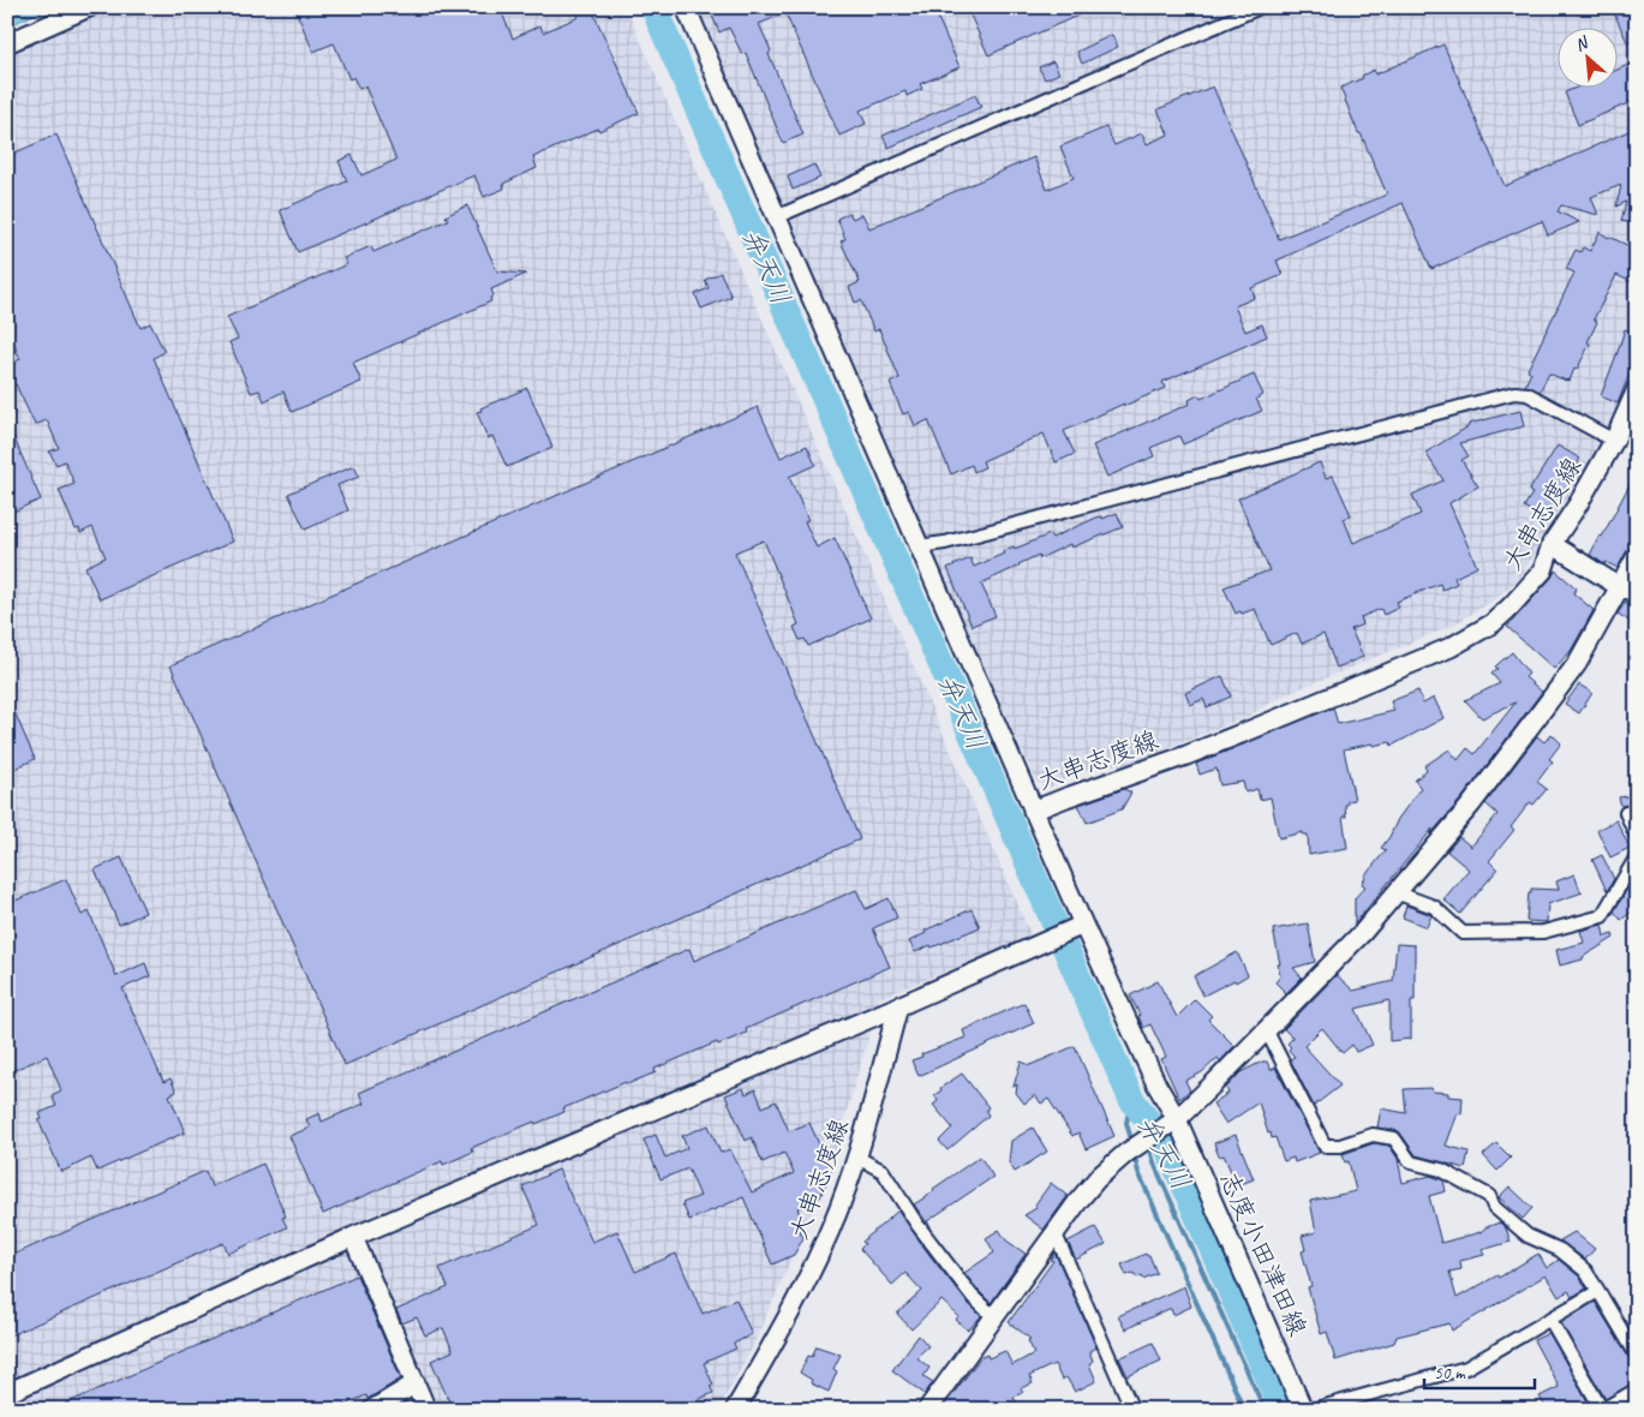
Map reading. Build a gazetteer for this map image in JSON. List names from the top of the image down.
{
  "streets": {
    "main road": ["大串志度線", "志度小田津田線"]
  },
  "crossings": [
    ["大串志度線", "志度小田津田線"]
  ],
  "water": ["弁天川"],
  "scale_bar": "50 m",
  "north": "top left"
}
